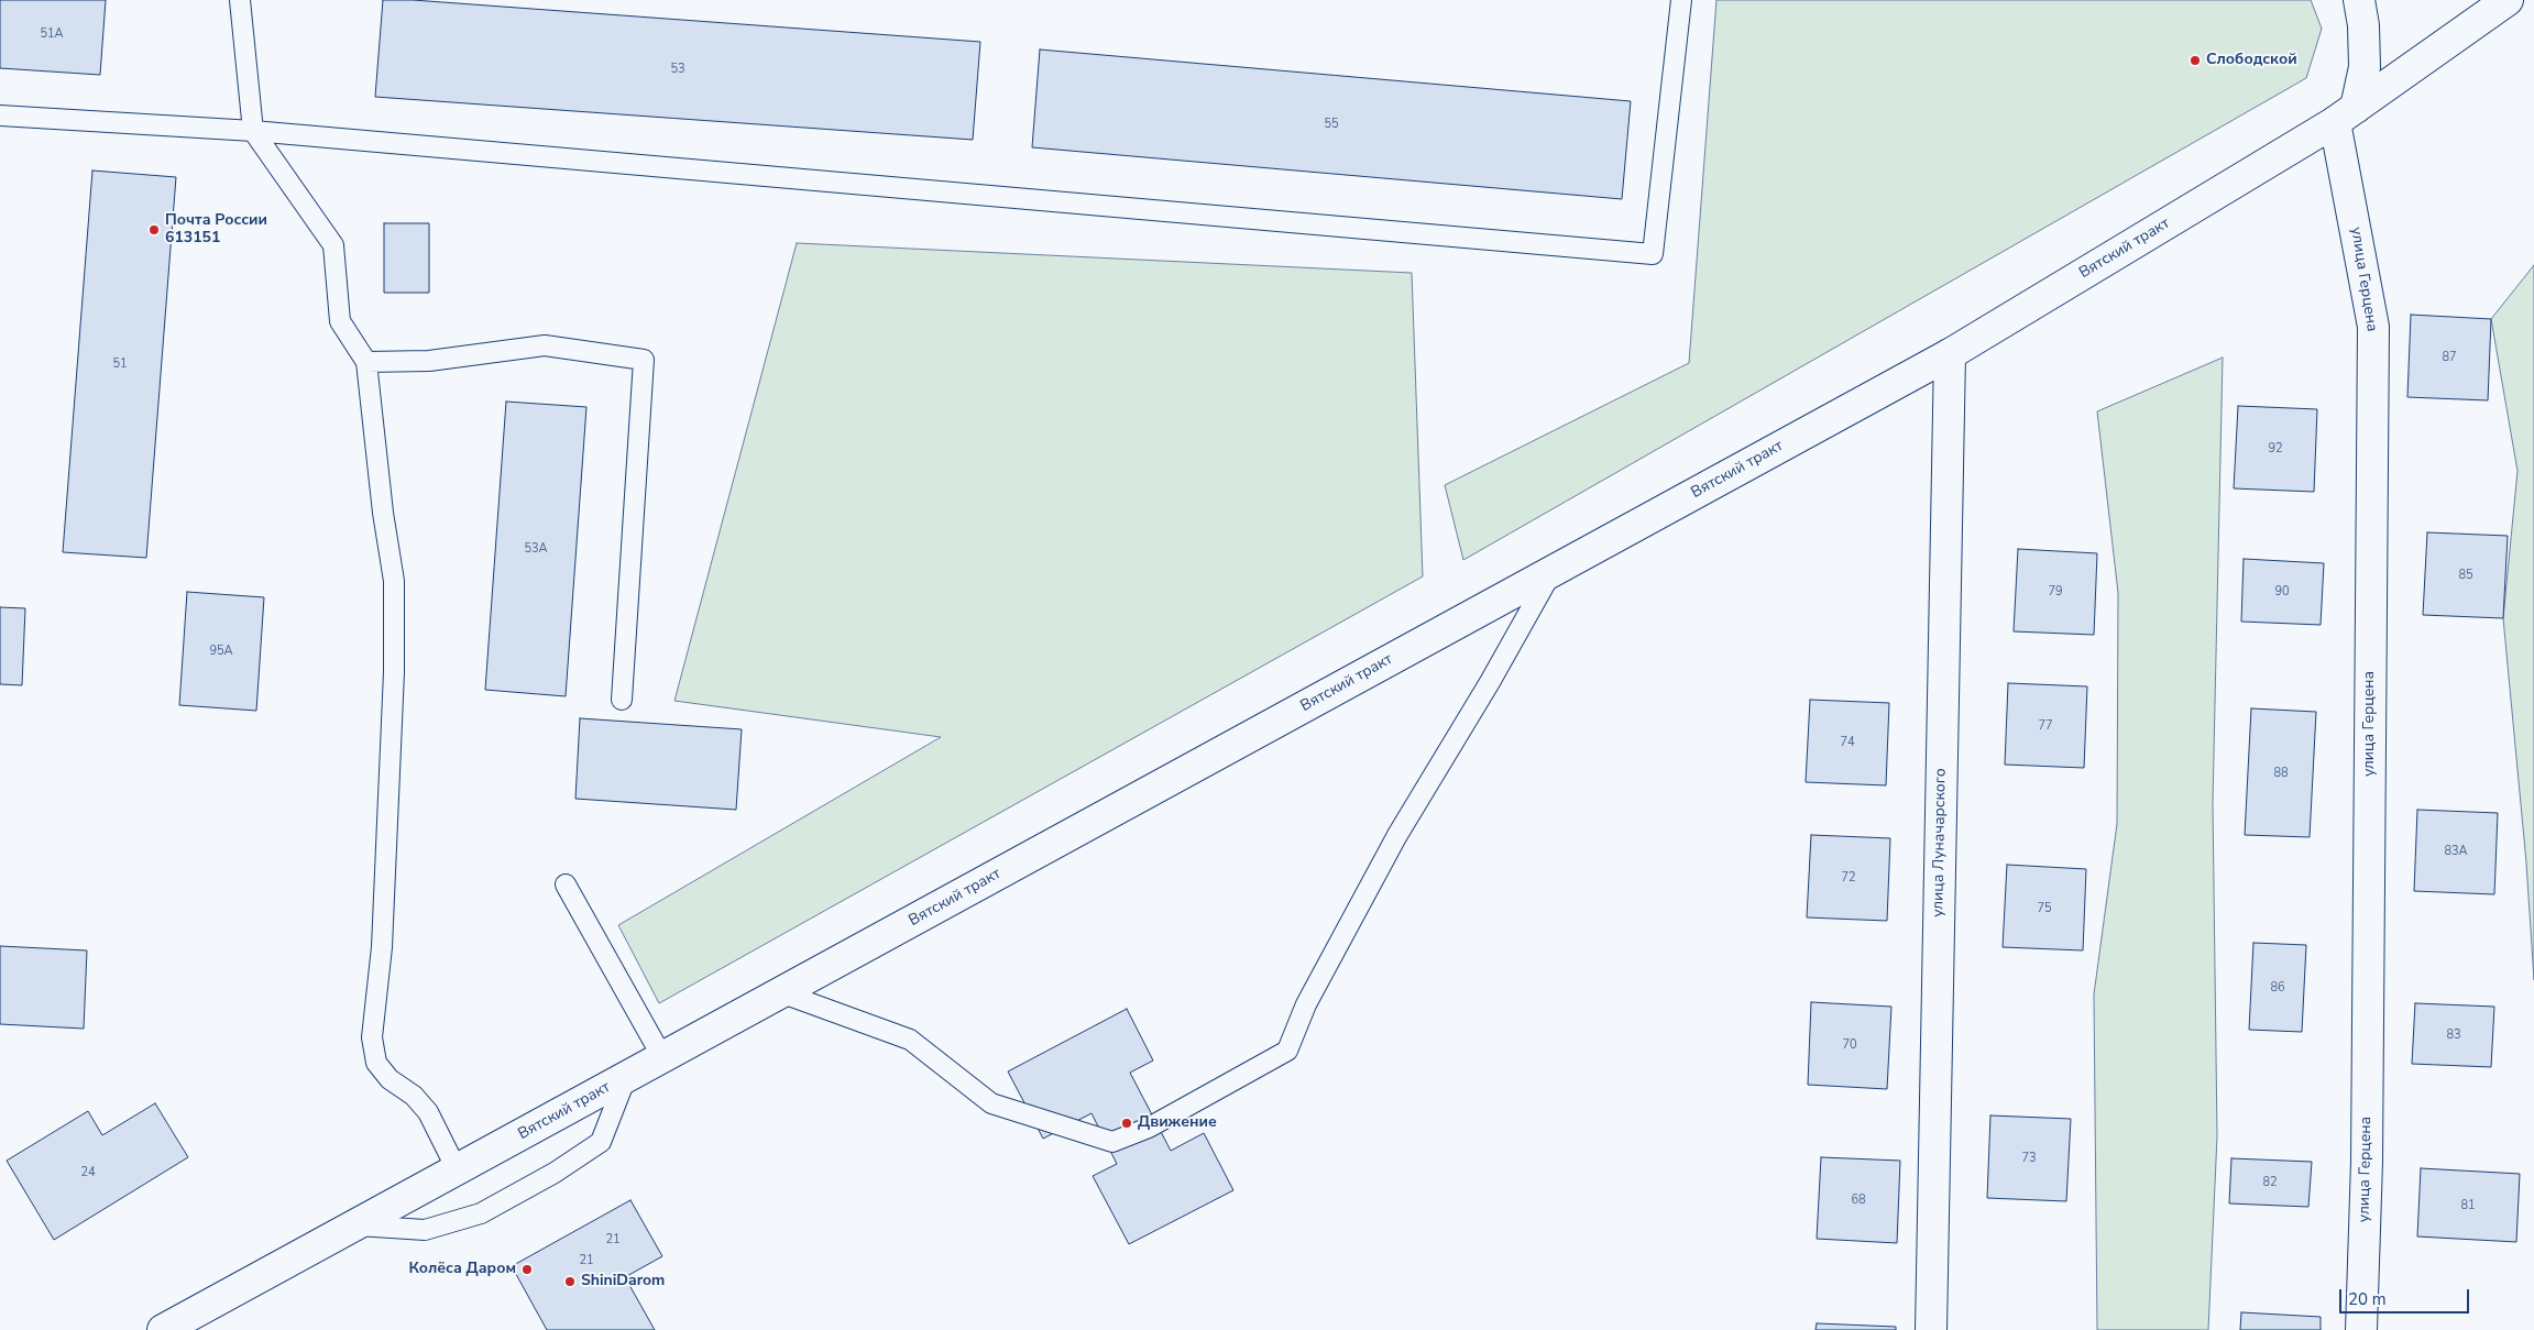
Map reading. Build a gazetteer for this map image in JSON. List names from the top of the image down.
{
  "streets": {
    "main road": ["Вятский тракт", "улица Герцена", "улица Луначарского"]
  },
  "crossings": [
    ["Вятский тракт", "улица Герцена"],
    ["Вятский тракт", "улица Луначарского"]
  ],
  "places": [
    "Слободской",
    "Почта России 613151",
    "Движение",
    "Колёса Даром",
    "ShiniDarom"
  ],
  "house_numbers": [
    "51А",
    "53",
    "55",
    "87",
    "51",
    "92",
    "53А",
    "85",
    "79",
    "90",
    "95А",
    "77",
    "74",
    "88",
    "83А",
    "72",
    "75",
    "86",
    "83",
    "70",
    "73",
    "24",
    "82",
    "68",
    "81",
    "21",
    "21"
  ],
  "scale_bar": "20 m"
}
